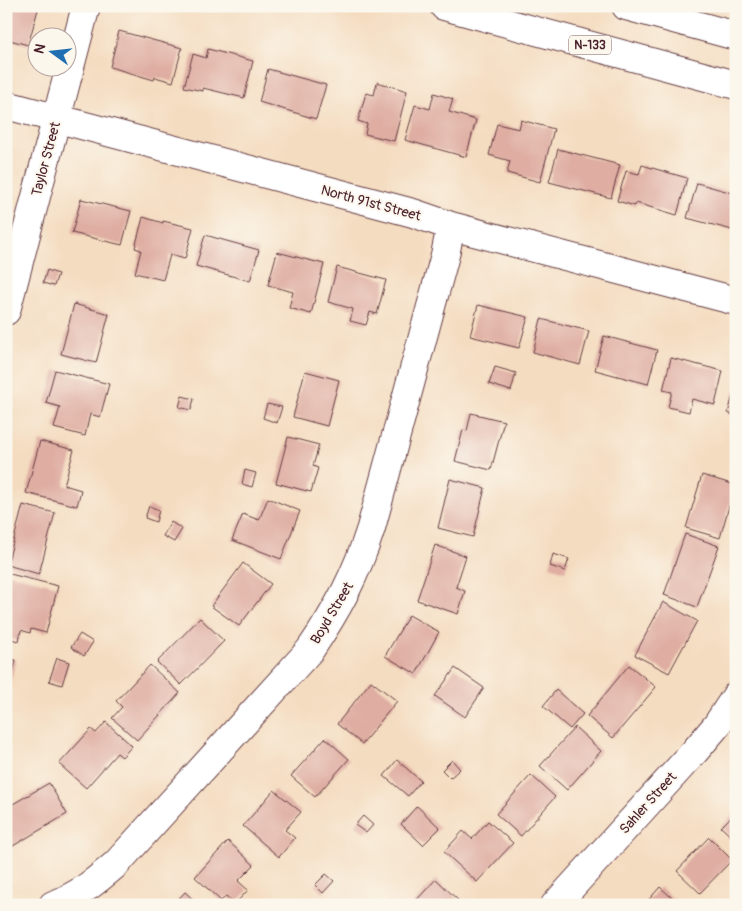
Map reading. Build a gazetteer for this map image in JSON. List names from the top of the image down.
{
  "streets": {
    "street": [
      "N-133",
      "Taylor Street",
      "North 91st Street",
      "Boyd Street",
      "Sahler Street"
    ]
  },
  "crossings": [
    ["Taylor Street", "North 91st Street"],
    ["North 91st Street", "Boyd Street"]
  ],
  "north": "left"
}
